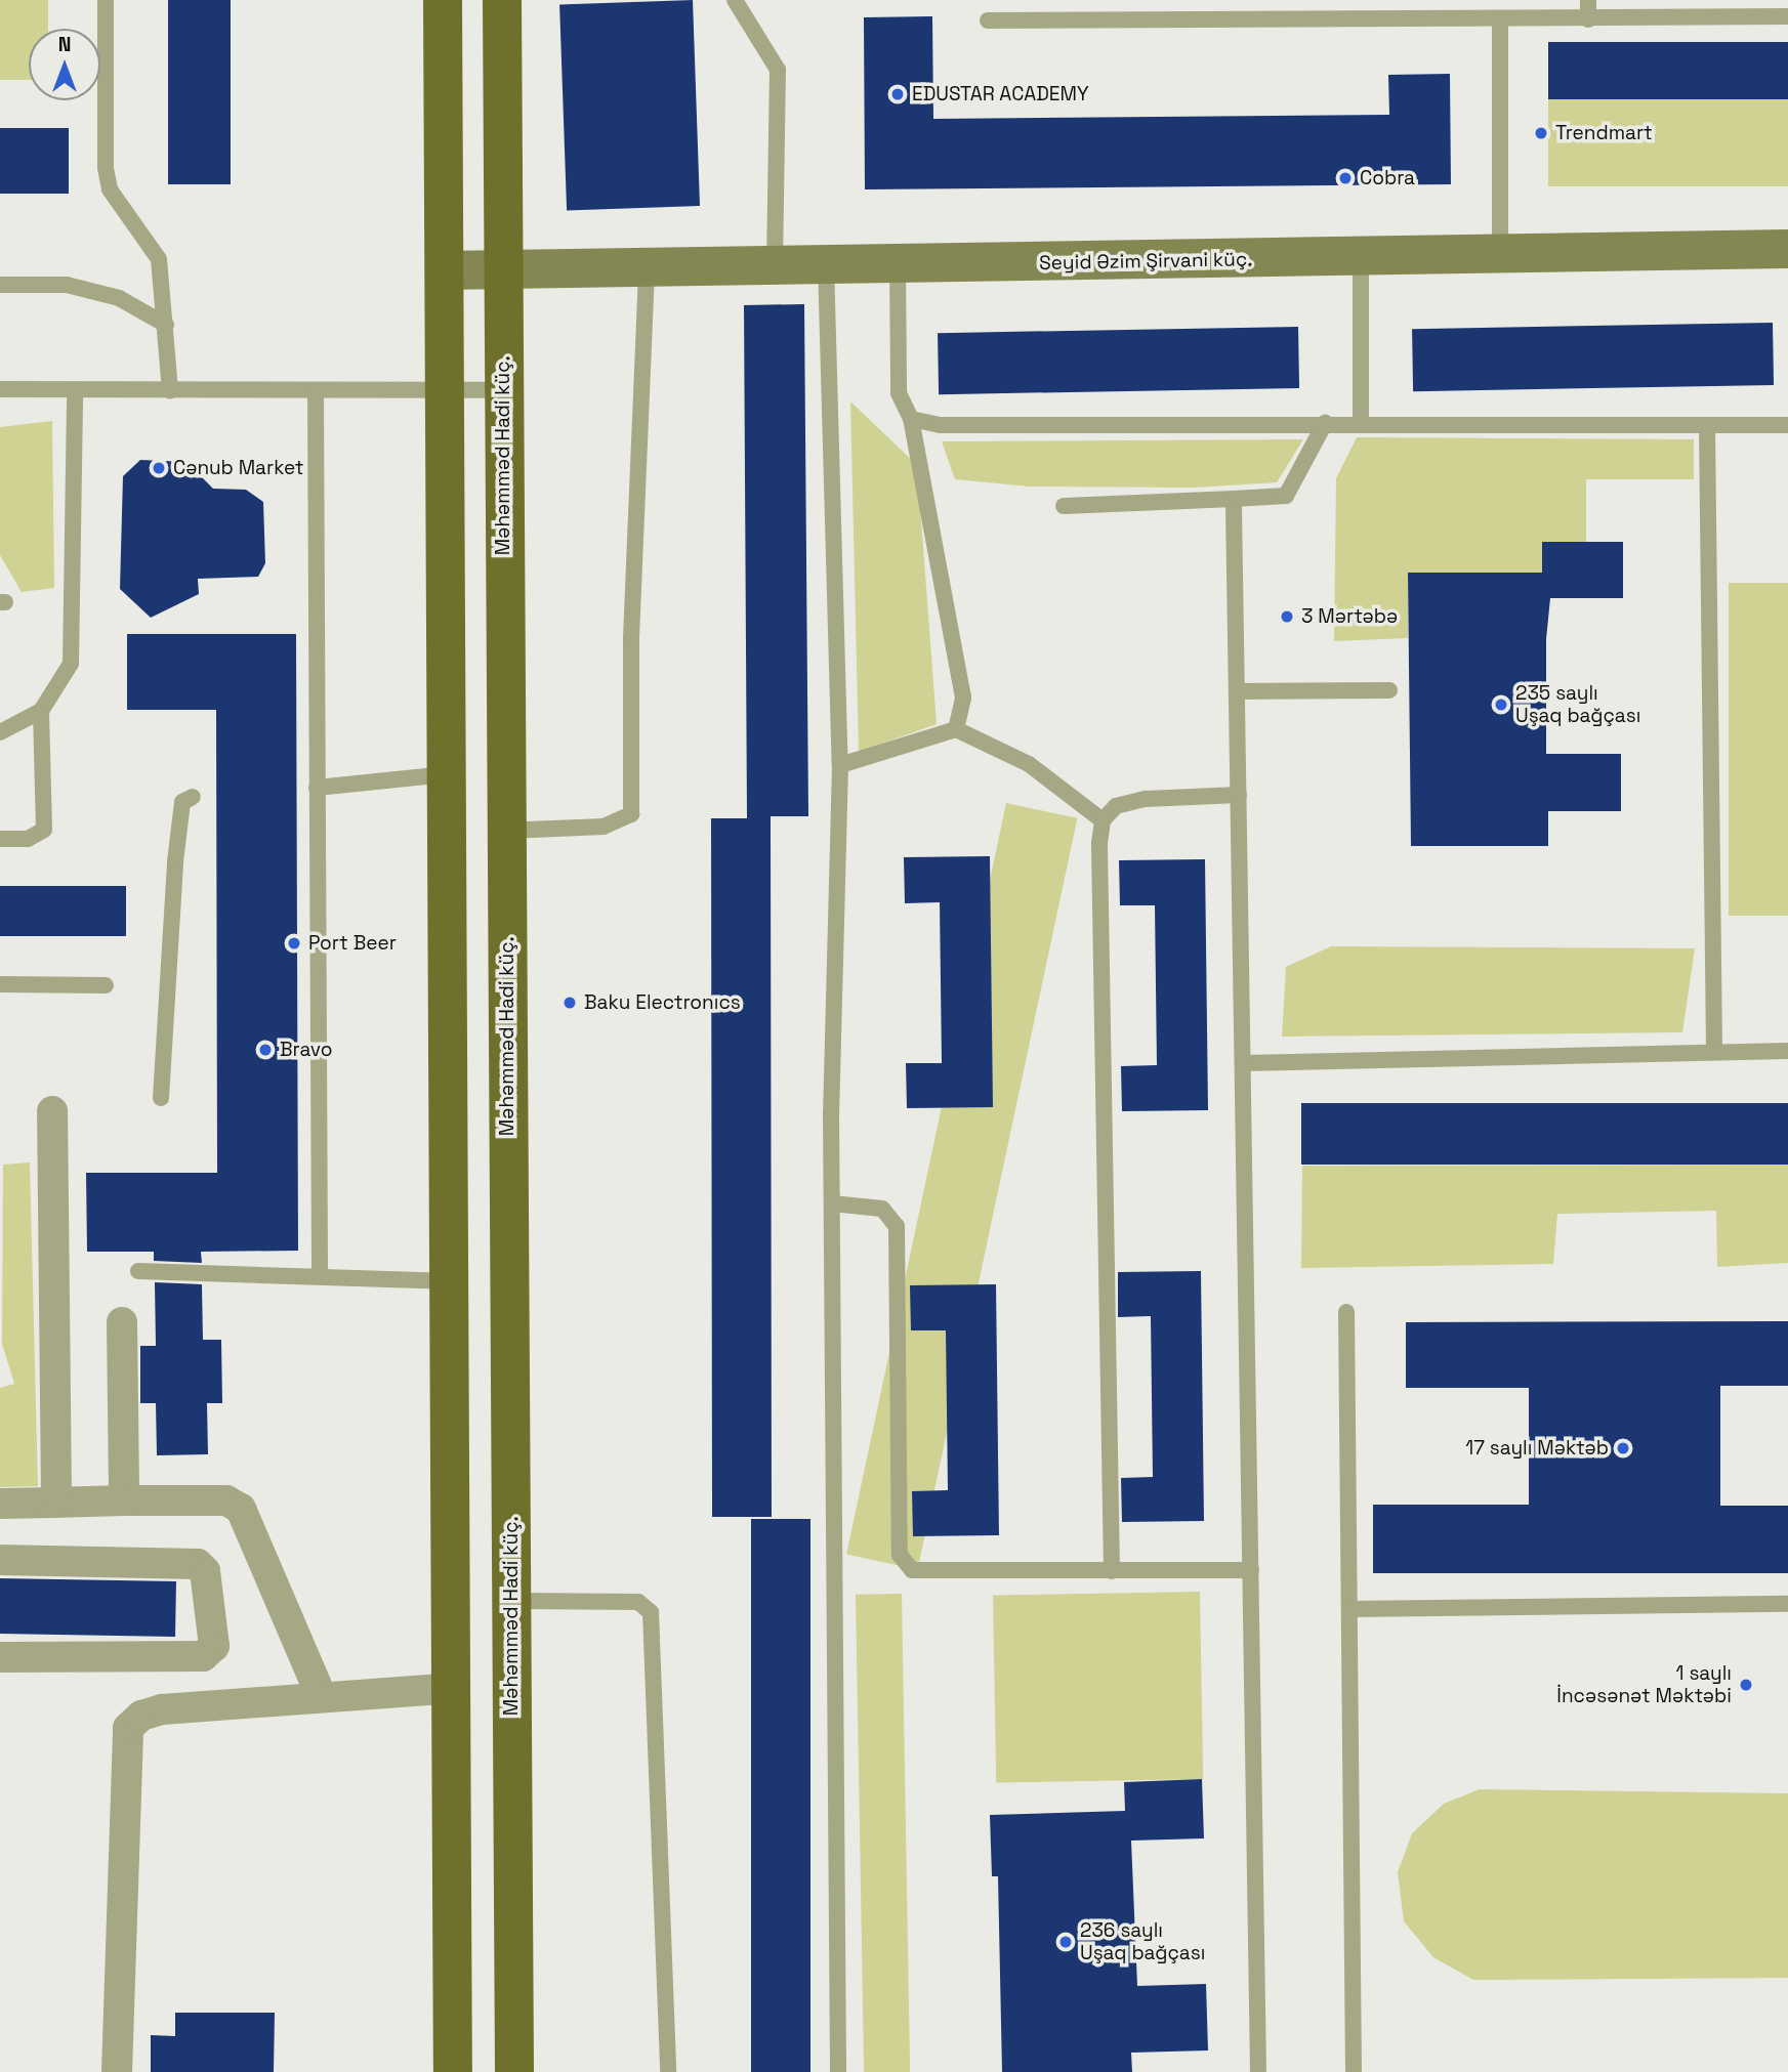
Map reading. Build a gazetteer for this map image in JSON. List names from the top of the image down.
{
  "streets": {
    "main road": ["Seyid Əzim Şirvani küç.", "Məhəmməd Hadi küç."]
  },
  "crossings": [
    ["Seyid Əzim Şirvani küç.", "Məhəmməd Hadi küç."]
  ],
  "places": [
    "EDUSTAR ACADEMY",
    "Trendmart",
    "Cobra",
    "Cənub Market",
    "3 Mərtəbə",
    "235 saylı Uşaq bağçası",
    "Port Beer",
    "Baku Electronıcs",
    "Bravo",
    "17 saylı Məktəb",
    "1 saylı İncəsənət Məktəbi",
    "236 saylı Uşaq bağçası"
  ],
  "north": "top"
}
